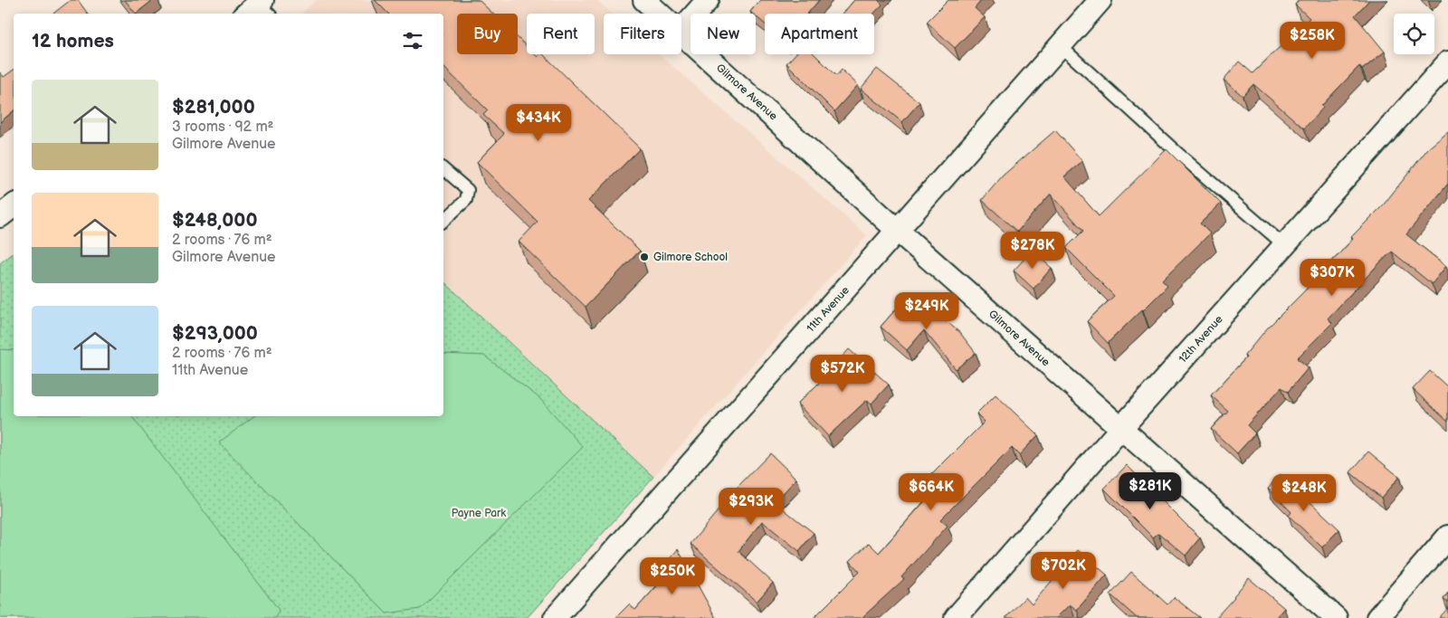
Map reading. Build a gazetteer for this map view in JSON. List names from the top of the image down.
{
  "streets": {
    "street": ["Gilmore Avenue", "11th Avenue", "12th Avenue"]
  },
  "crossings": [
    ["Gilmore Avenue", "11th Avenue"],
    ["Gilmore Avenue", "12th Avenue"]
  ],
  "parks": ["Payne Park"],
  "places": ["Gilmore School"],
  "page": {
    "chip": [
      "Buy",
      "Rent",
      "Filters",
      "New",
      "Apartment"
    ],
    "heading": "12 homes",
    "price": [
      "$258K",
      "$434K",
      "$278K",
      "$307K",
      "$249K",
      "$572K",
      "$281K",
      "$664K",
      "$248K",
      "$293K",
      "$702K",
      "$250K"
    ],
    "list": [
      {
        "name": "$281,000",
        "note": "3 rooms · 92 m² · Gilmore Avenue"
      },
      {
        "name": "$248,000",
        "note": "2 rooms · 76 m² · Gilmore Avenue"
      },
      {
        "name": "$293,000",
        "note": "2 rooms · 76 m² · 11th Avenue"
      }
    ]
  }
}
